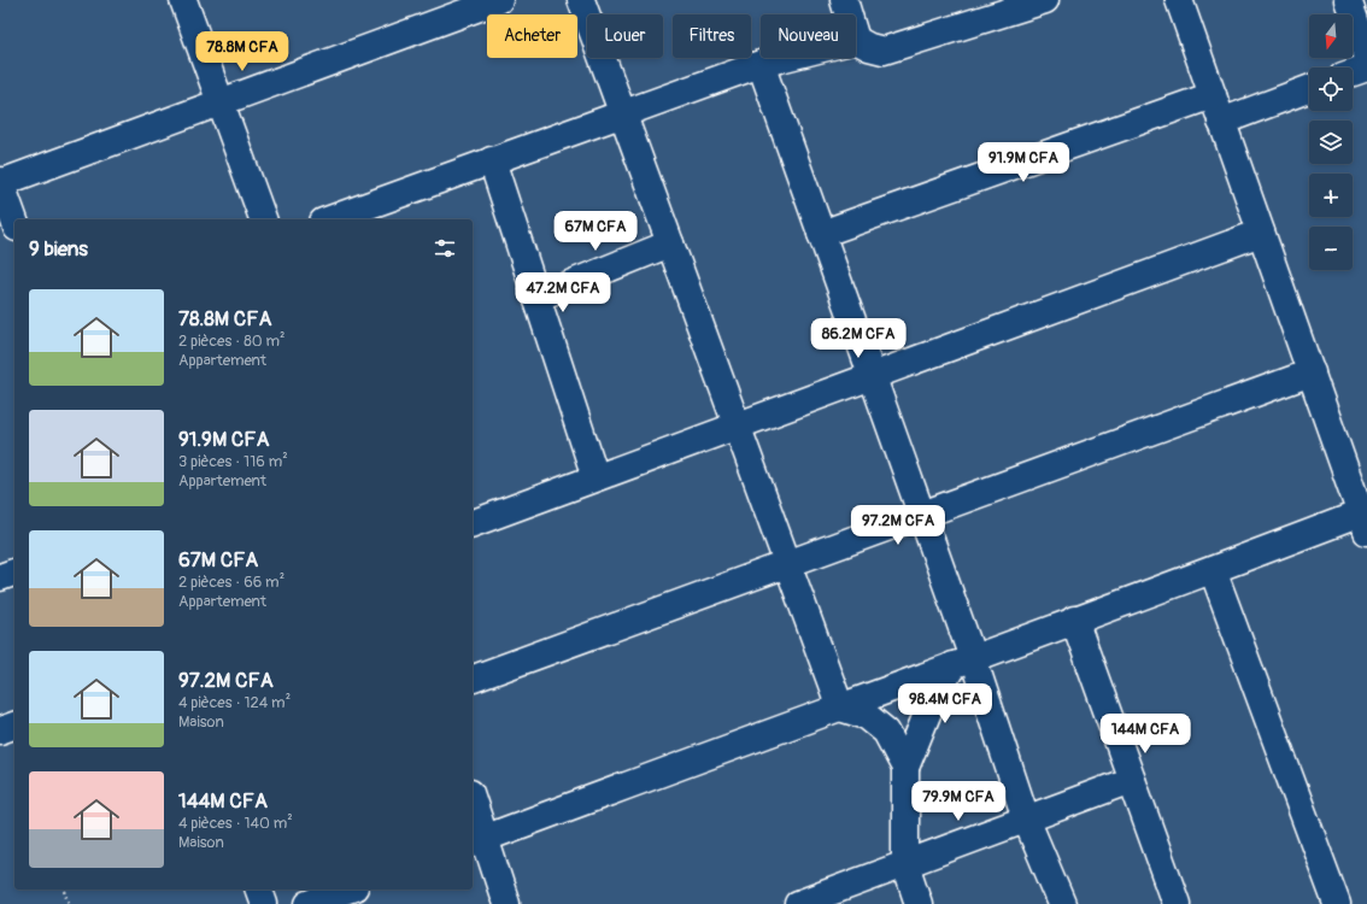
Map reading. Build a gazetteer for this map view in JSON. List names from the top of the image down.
{
  "north": "bottom",
  "page": {
    "map_buttons": ["+", "−"],
    "chip": [
      "Acheter",
      "Louer",
      "Filtres",
      "Nouveau"
    ],
    "price": [
      "78.8M CFA",
      "91.9M CFA",
      "67M CFA",
      "47.2M CFA",
      "86.2M CFA",
      "97.2M CFA",
      "98.4M CFA",
      "144M CFA",
      "79.9M CFA"
    ],
    "heading": "9 biens",
    "list": [
      {
        "name": "78.8M CFA",
        "note": "2 pièces · 80 m² · Appartement"
      },
      {
        "name": "91.9M CFA",
        "note": "3 pièces · 116 m² · Appartement"
      },
      {
        "name": "67M CFA",
        "note": "2 pièces · 66 m² · Appartement"
      },
      {
        "name": "97.2M CFA",
        "note": "4 pièces · 124 m² · Maison"
      },
      {
        "name": "144M CFA",
        "note": "4 pièces · 140 m² · Maison"
      }
    ]
  }
}
